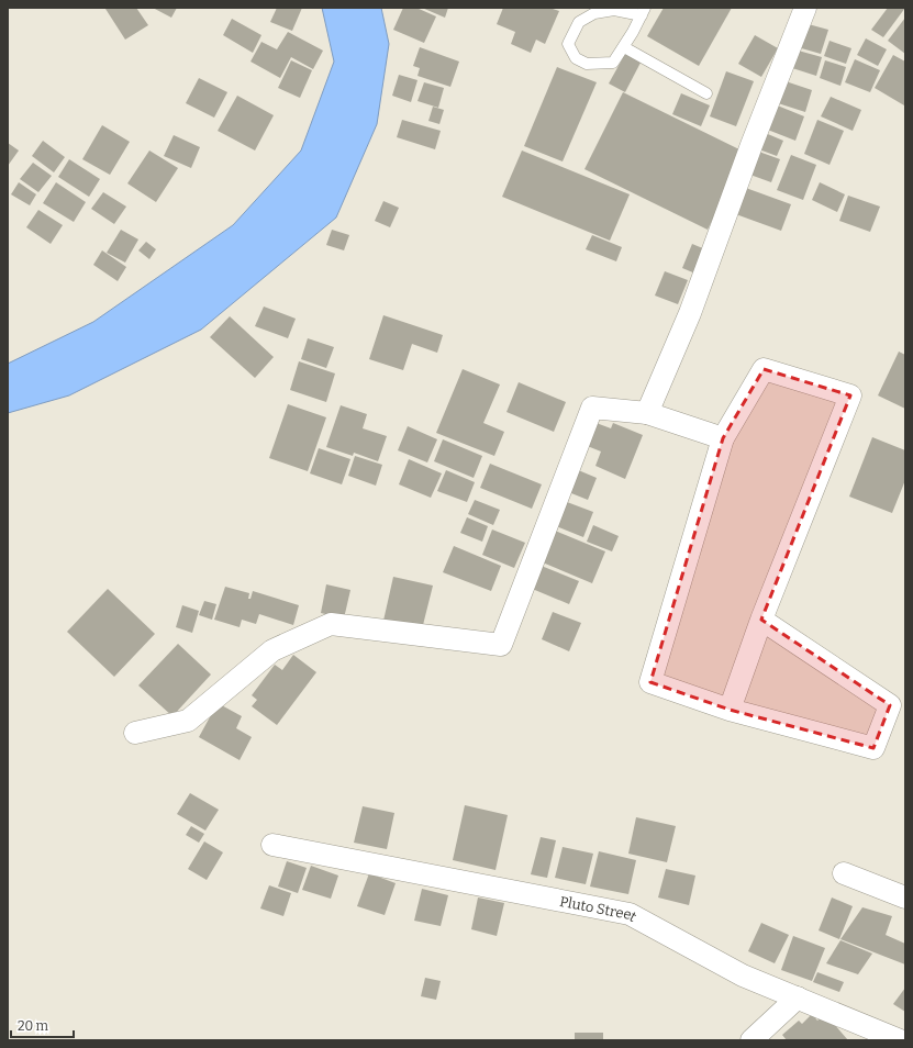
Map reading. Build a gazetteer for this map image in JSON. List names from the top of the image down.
{
  "streets": {
    "street": ["Pluto Street"]
  },
  "scale_bar": "20 m"
}
